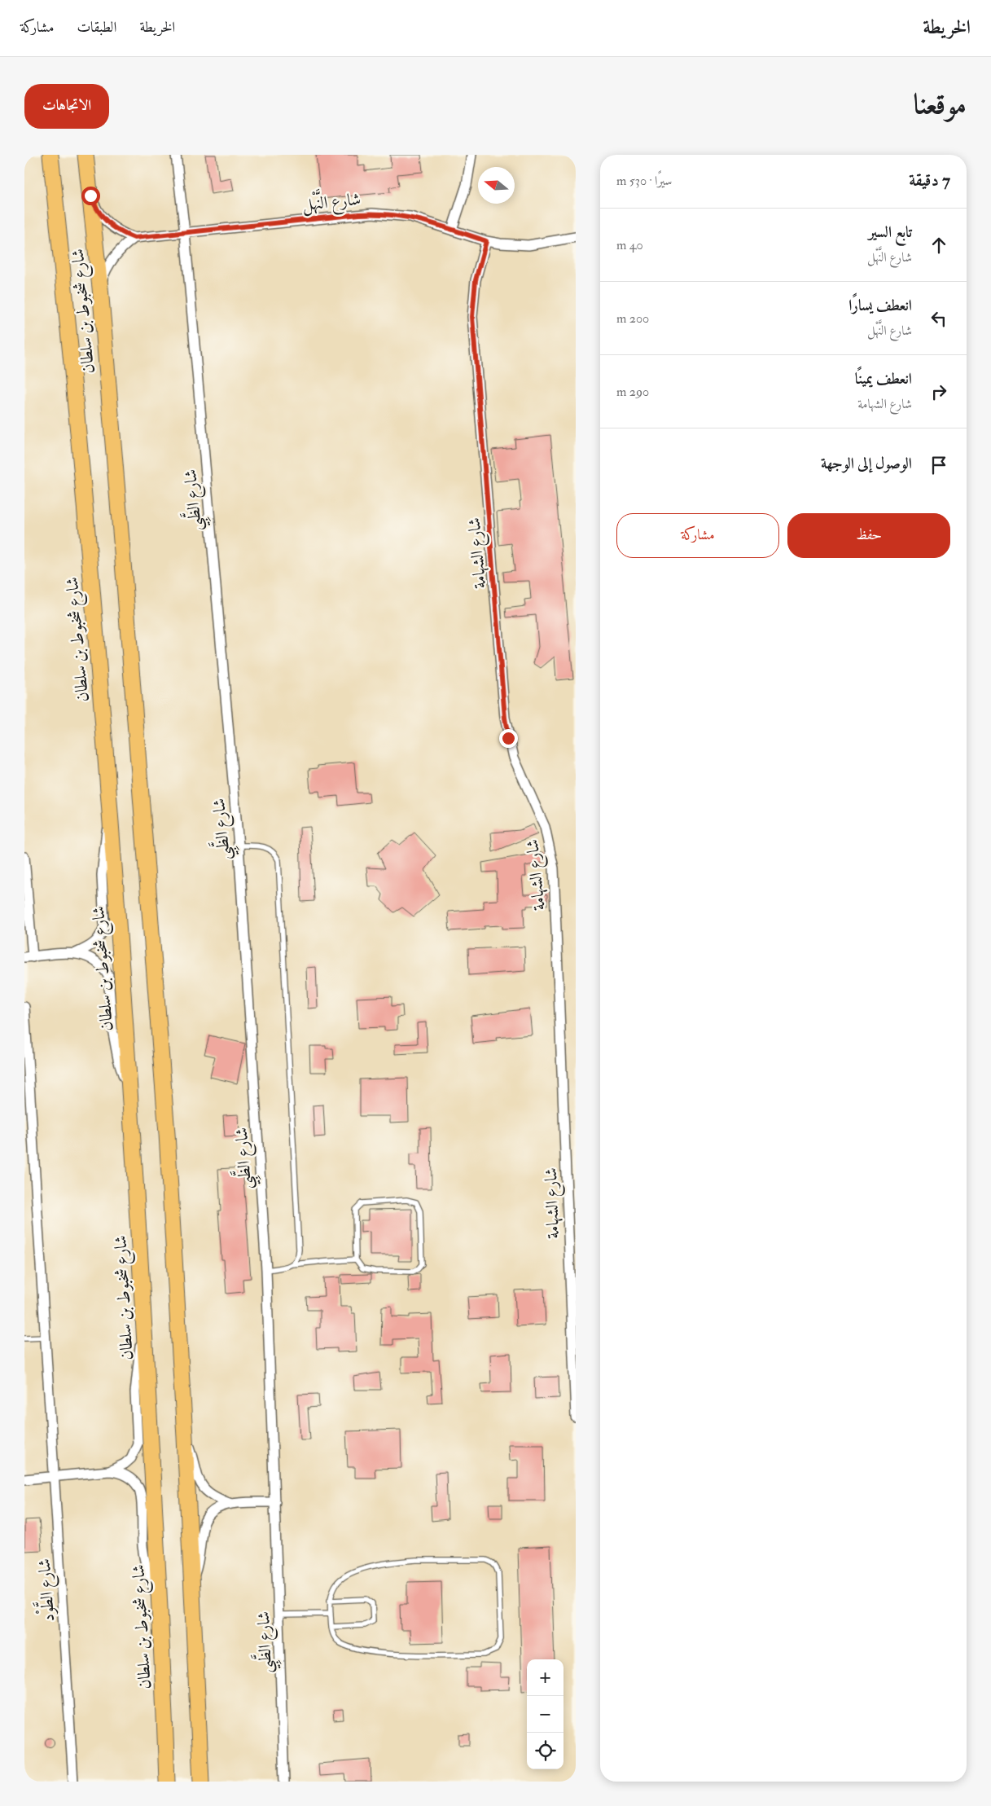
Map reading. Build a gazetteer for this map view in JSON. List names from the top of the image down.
{
  "streets": {
    "main road": ["شارع شخبوط بن سلطان"],
    "street": [
      "شارع النَّهْل",
      "شارع الظَّبِي",
      "شارع الشهامة",
      "شارع الطَّوْد"
    ]
  },
  "crossings": [
    ["شارع النَّهْل", "شارع الظَّبِي"],
    ["شارع النَّهْل", "شارع الشهامة"]
  ],
  "north": "left",
  "page": {
    "header": "الخريطة",
    "nav": ["الخريطة", "الطبقات", "مشاركة"],
    "title": "موقعنا",
    "buttons": [
      "الاتجاهات",
      ["حفظ", "مشاركة"]
    ],
    "heading": ["7 دقيقة", "سيرًا · 530 m"],
    "list": [
      ["تابع السير", "شارع النَّهْل", "40 m"],
      ["انعطف يسارًا", "شارع النَّهْل", "200 m"],
      ["انعطف يمينًا", "شارع الشهامة", "290 m"],
      "الوصول إلى الوجهة"
    ],
    "map_buttons": ["+", "−"]
  }
}
